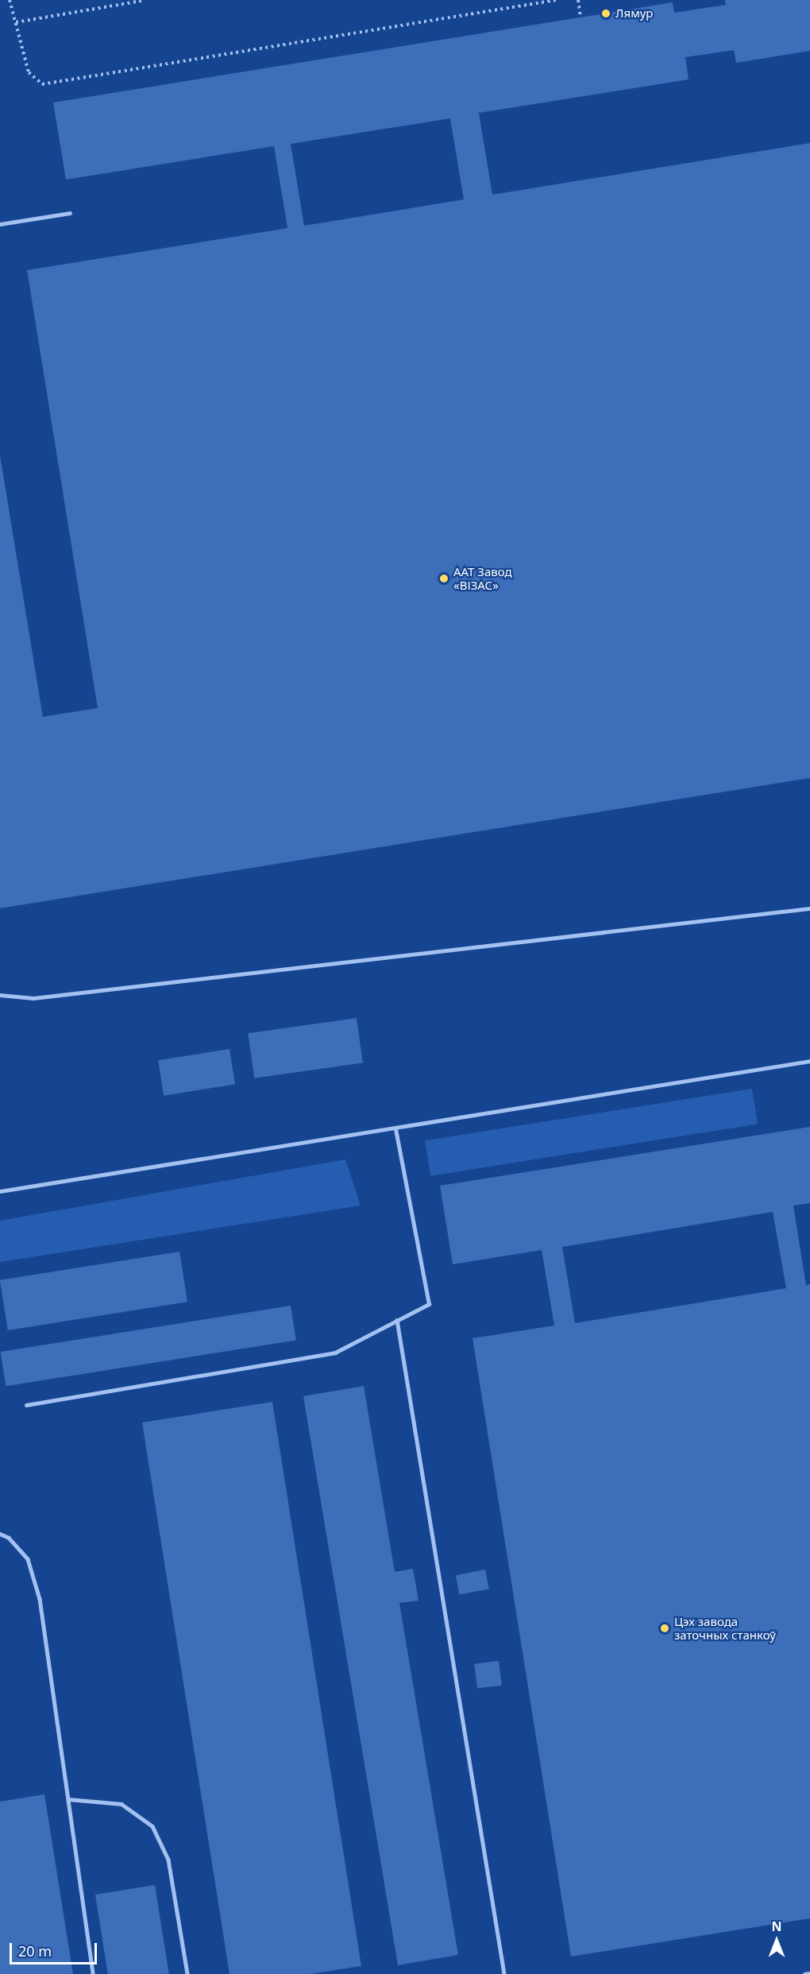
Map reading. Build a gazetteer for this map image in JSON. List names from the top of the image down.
{
  "places": ["Лямур", "ААТ Завод «ВІЗАС»", "Цэх завода заточных станкоў"],
  "scale_bar": "20 m",
  "north": "top"
}
